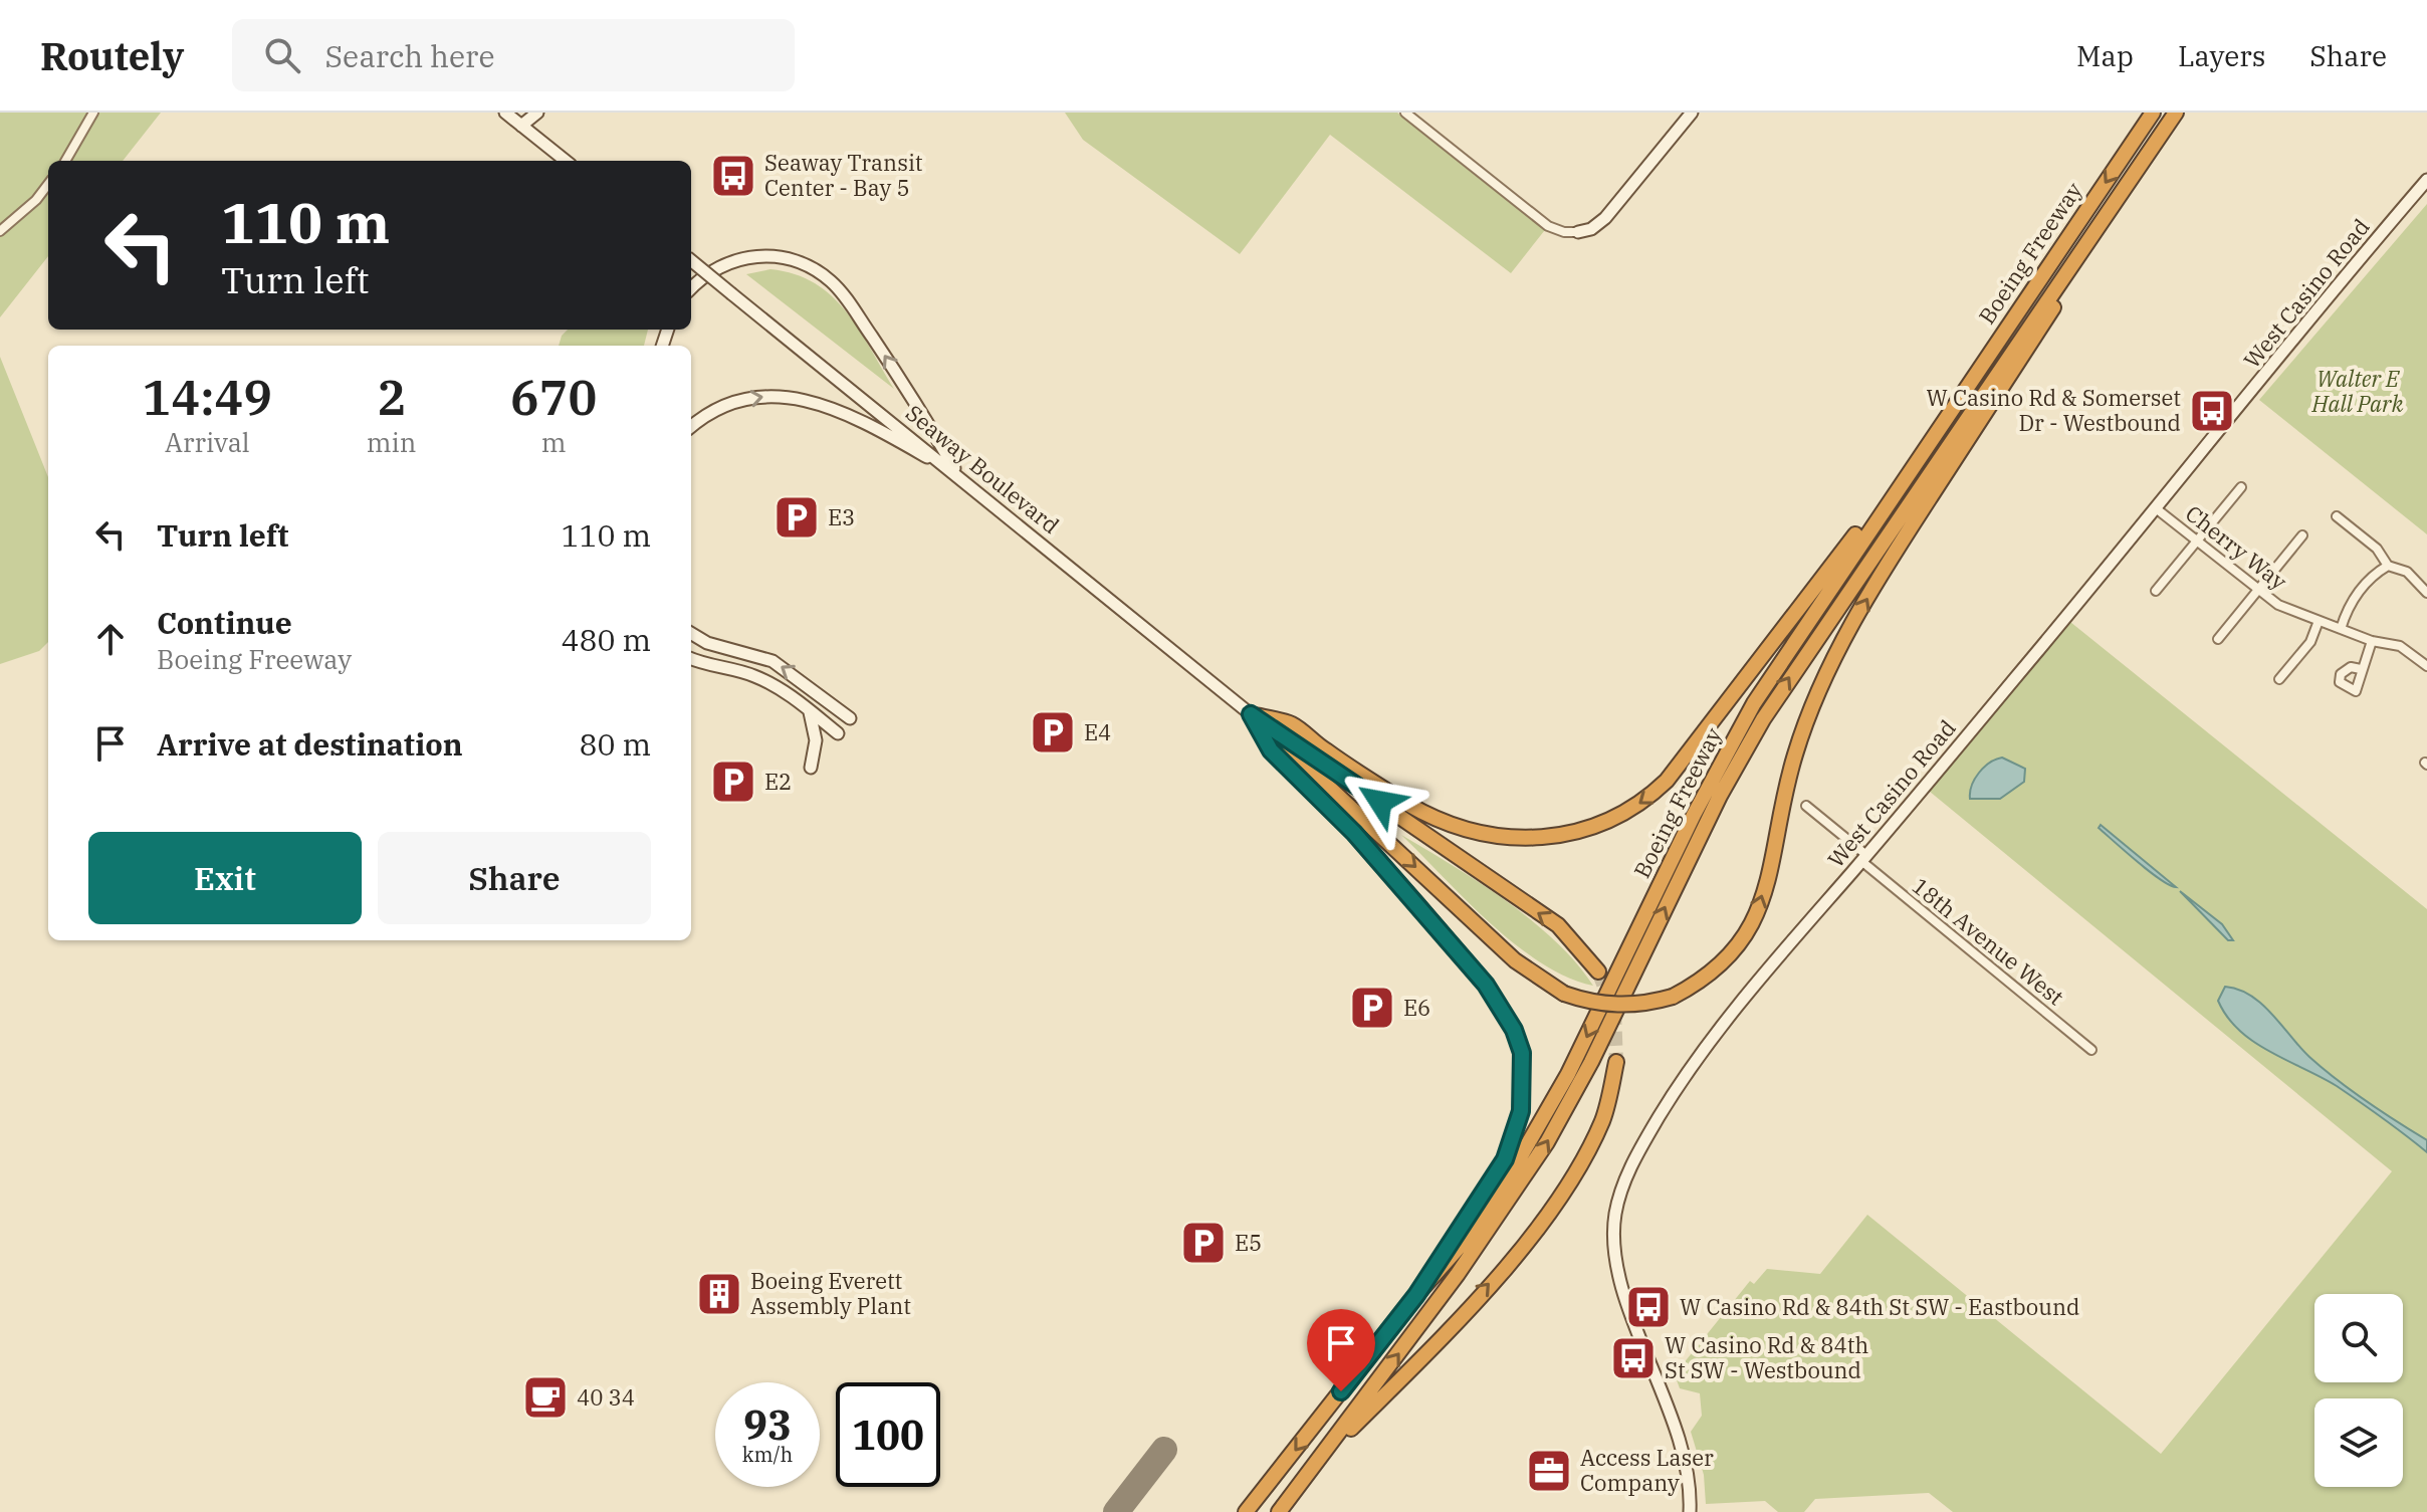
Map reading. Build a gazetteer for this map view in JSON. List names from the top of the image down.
{
  "streets": {
    "highway": ["Boeing Freeway"],
    "street": [
      "West Casino Road",
      "Seaway Boulevard",
      "Cherry Way",
      "18th Avenue West"
    ]
  },
  "crossings": [
    ["West Casino Road", "Cherry Way"],
    ["West Casino Road", "18th Avenue West"]
  ],
  "parks": ["Walter E Hall Park"],
  "places": {
    "bus stop": [
      "Seaway Transit Center - Bay 5",
      "W Casino Rd & Somerset Dr - Westbound",
      "W Casino Rd & 84th St SW - Eastbound",
      "W Casino Rd & 84th St SW - Westbound"
    ],
    "parking": [
      "E3",
      "E4",
      "E2",
      "E6",
      "E5"
    ],
    "building": ["Boeing Everett Assembly Plant"],
    "cafe": ["40 34"],
    "office": ["Access Laser Company"]
  },
  "page": {
    "header": "Routely",
    "search": "Search here",
    "nav": ["Map", "Layers", "Share"],
    "turn": ["110 m", "Turn left"],
    "eta": [
      "14:49",
      "Arrival",
      "2",
      "min",
      "670",
      "m"
    ],
    "list": [
      {
        "name": "Turn left",
        "value": "110 m"
      },
      {
        "name": "Continue",
        "note": "Boeing Freeway",
        "value": "480 m"
      },
      {
        "name": "Arrive at destination",
        "value": "80 m"
      }
    ],
    "buttons": ["Exit", "Share"],
    "speed": "93 km/h",
    "limit": "100"
  }
}
